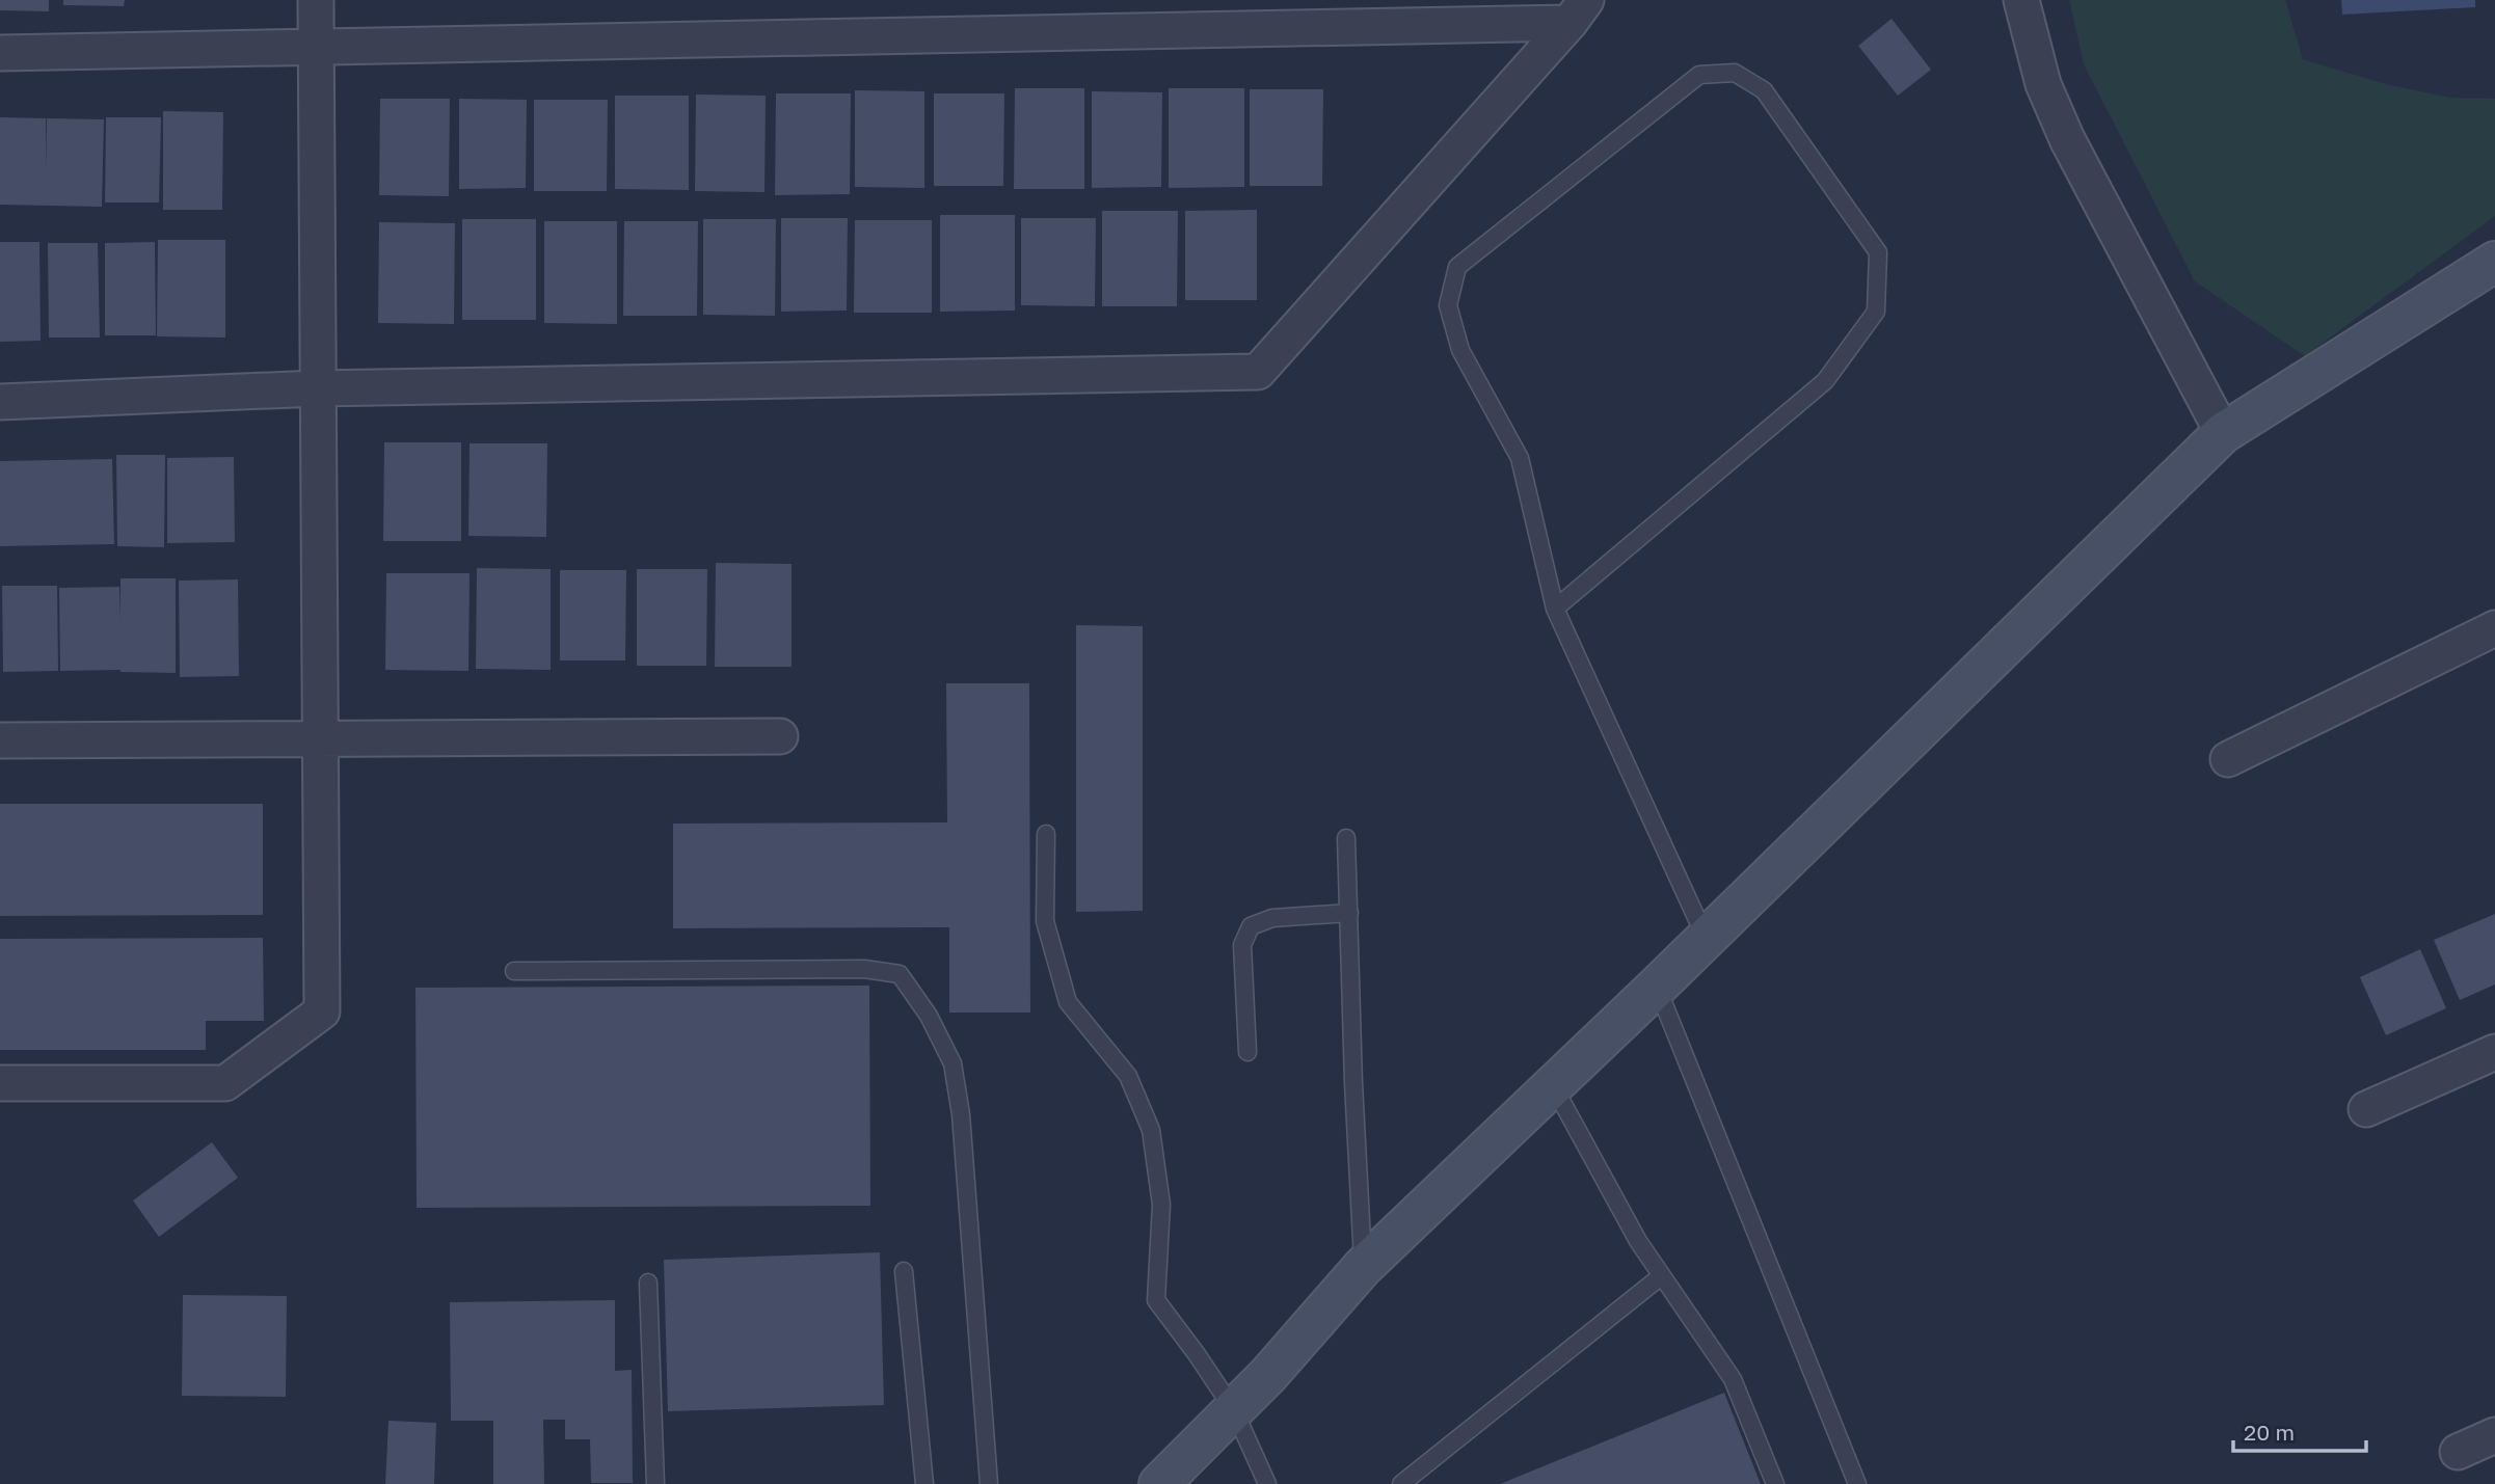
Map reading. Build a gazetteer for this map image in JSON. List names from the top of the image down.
{
  "scale_bar": "20 m"
}
